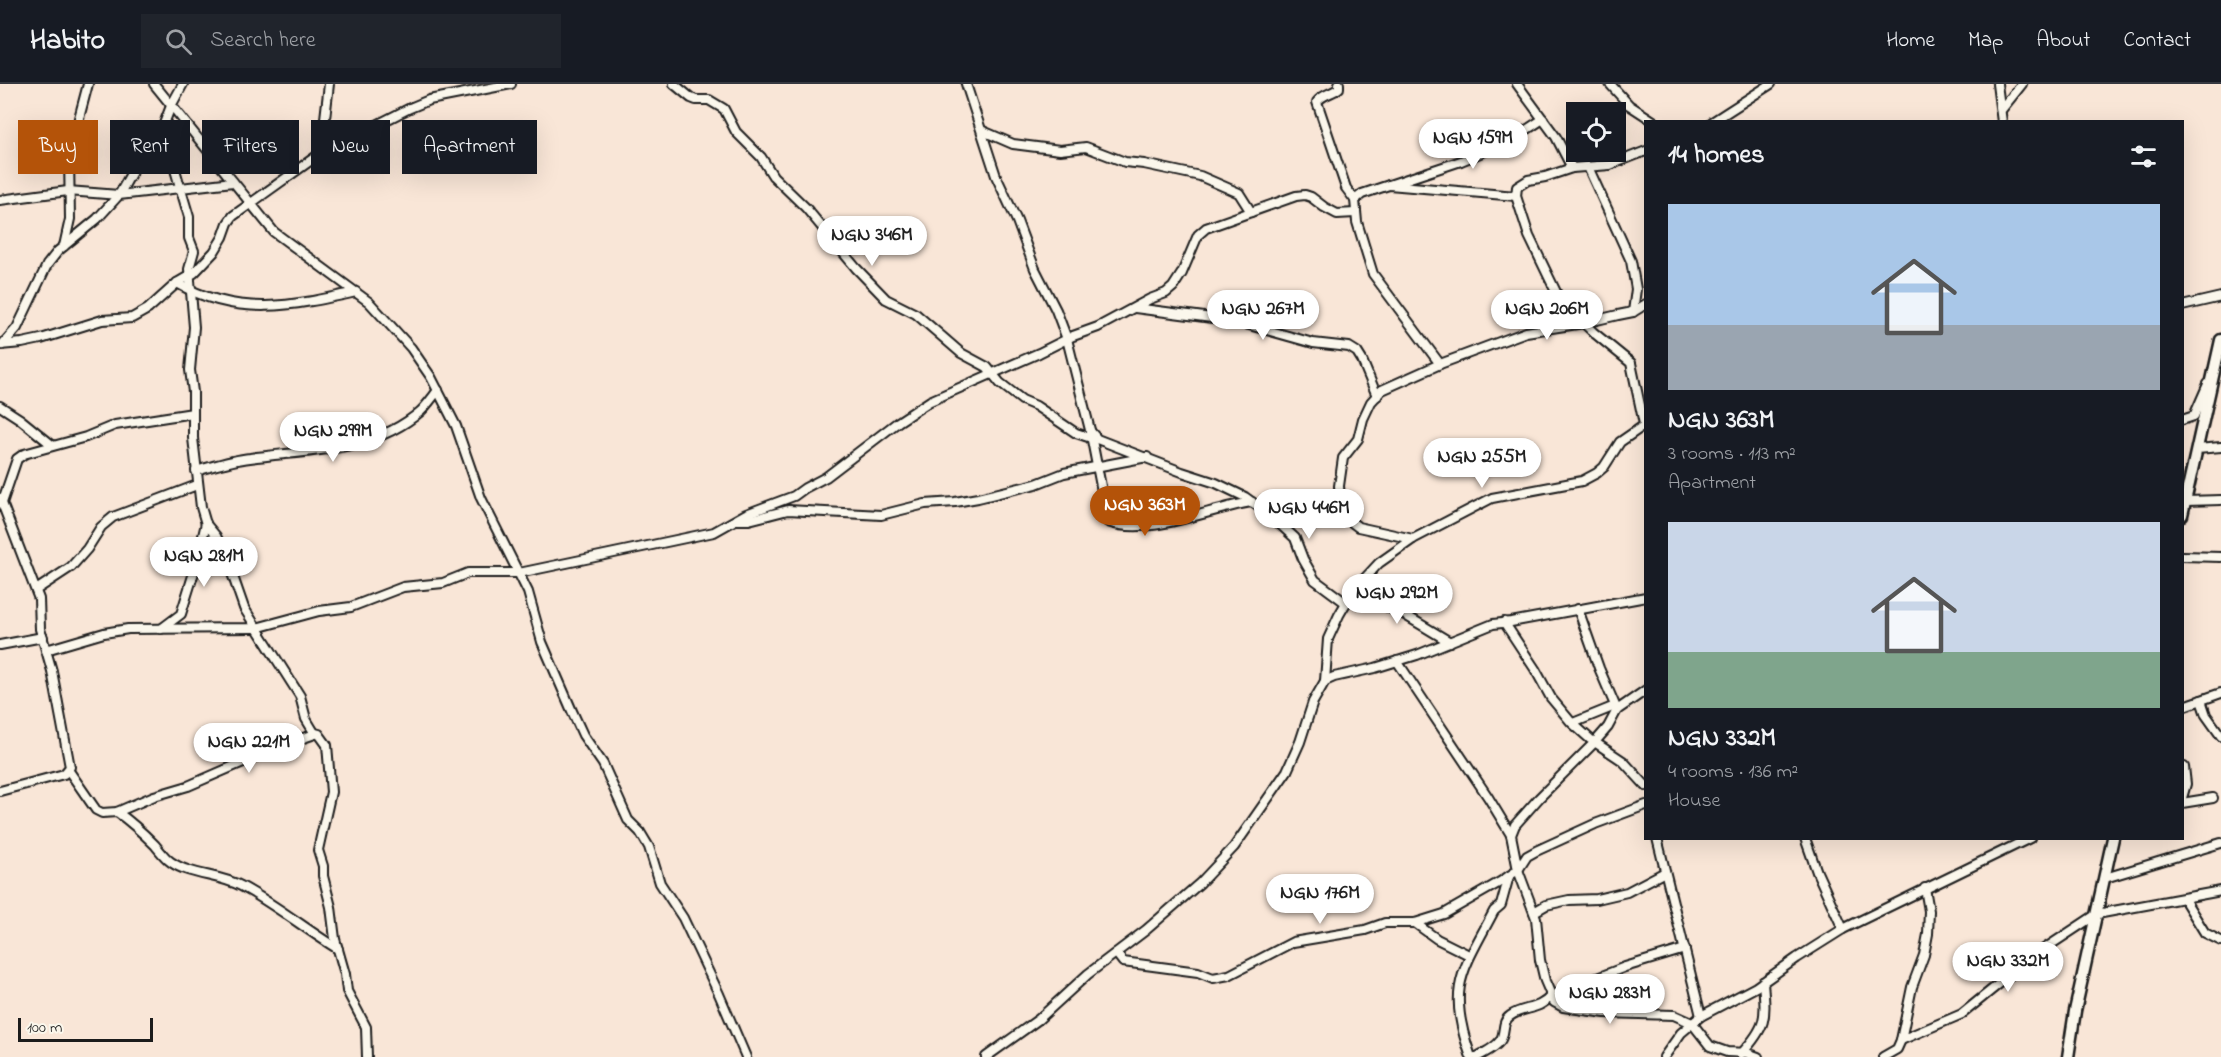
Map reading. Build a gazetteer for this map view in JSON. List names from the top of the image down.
{
  "scale_bar": "100 m",
  "page": {
    "header": "Habito",
    "search": "Search here",
    "nav": [
      "Home",
      "Map",
      "About",
      "Contact"
    ],
    "price": [
      "NGN 159M",
      "NGN 346M",
      "NGN 267M",
      "NGN 206M",
      "NGN 299M",
      "NGN 255M",
      "NGN 363M",
      "NGN 446M",
      "NGN 281M",
      "NGN 292M",
      "NGN 221M",
      "NGN 176M",
      "NGN 332M",
      "NGN 283M"
    ],
    "chip": [
      "Buy",
      "Rent",
      "Filters",
      "New",
      "Apartment"
    ],
    "heading": "14 homes",
    "list": [
      {
        "name": "NGN 363M",
        "note": "3 rooms · 113 m² · Apartment"
      },
      {
        "name": "NGN 332M",
        "note": "4 rooms · 136 m² · House"
      }
    ],
    "scale": "100 m"
  }
}
